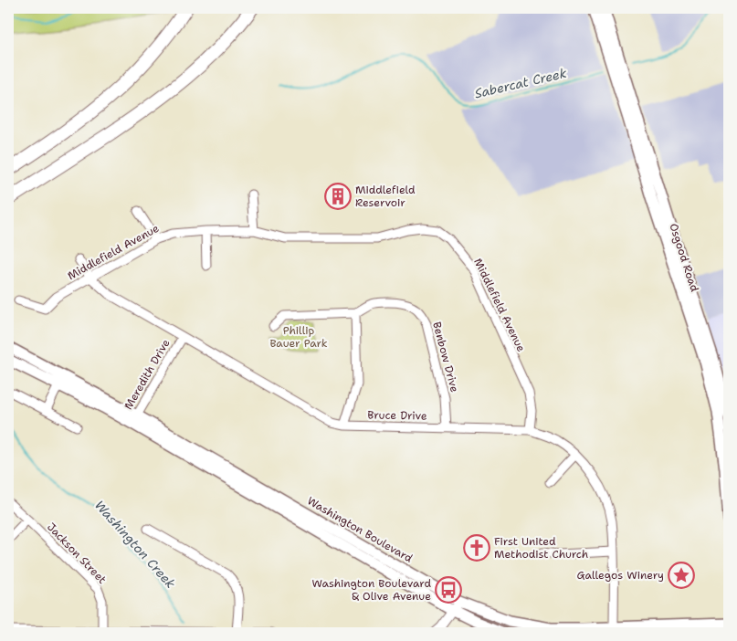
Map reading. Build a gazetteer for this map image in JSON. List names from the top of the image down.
{
  "streets": {
    "main road": ["Osgood Road", "Washington Boulevard"],
    "street": [
      "Middlefield Avenue",
      "Benbow Drive",
      "Meredith Drive",
      "Bruce Drive",
      "Jackson Street"
    ]
  },
  "crossings": [
    ["Middlefield Avenue", "Bruce Drive"],
    ["Benbow Drive", "Bruce Drive"],
    ["Meredith Drive", "Bruce Drive"],
    ["Meredith Drive", "Washington Boulevard"],
    ["Bruce Drive", "Washington Boulevard"]
  ],
  "water": ["Sabercat Creek", "Washington Creek"],
  "parks": ["Phillip Bauer Park"],
  "places": {
    "building": ["Middlefield Reservoir"],
    "church": ["First United Methodist Church"],
    "place": ["Gallegos Winery"],
    "bus stop": ["Washington Boulevard & Olive Avenue"]
  }
}
